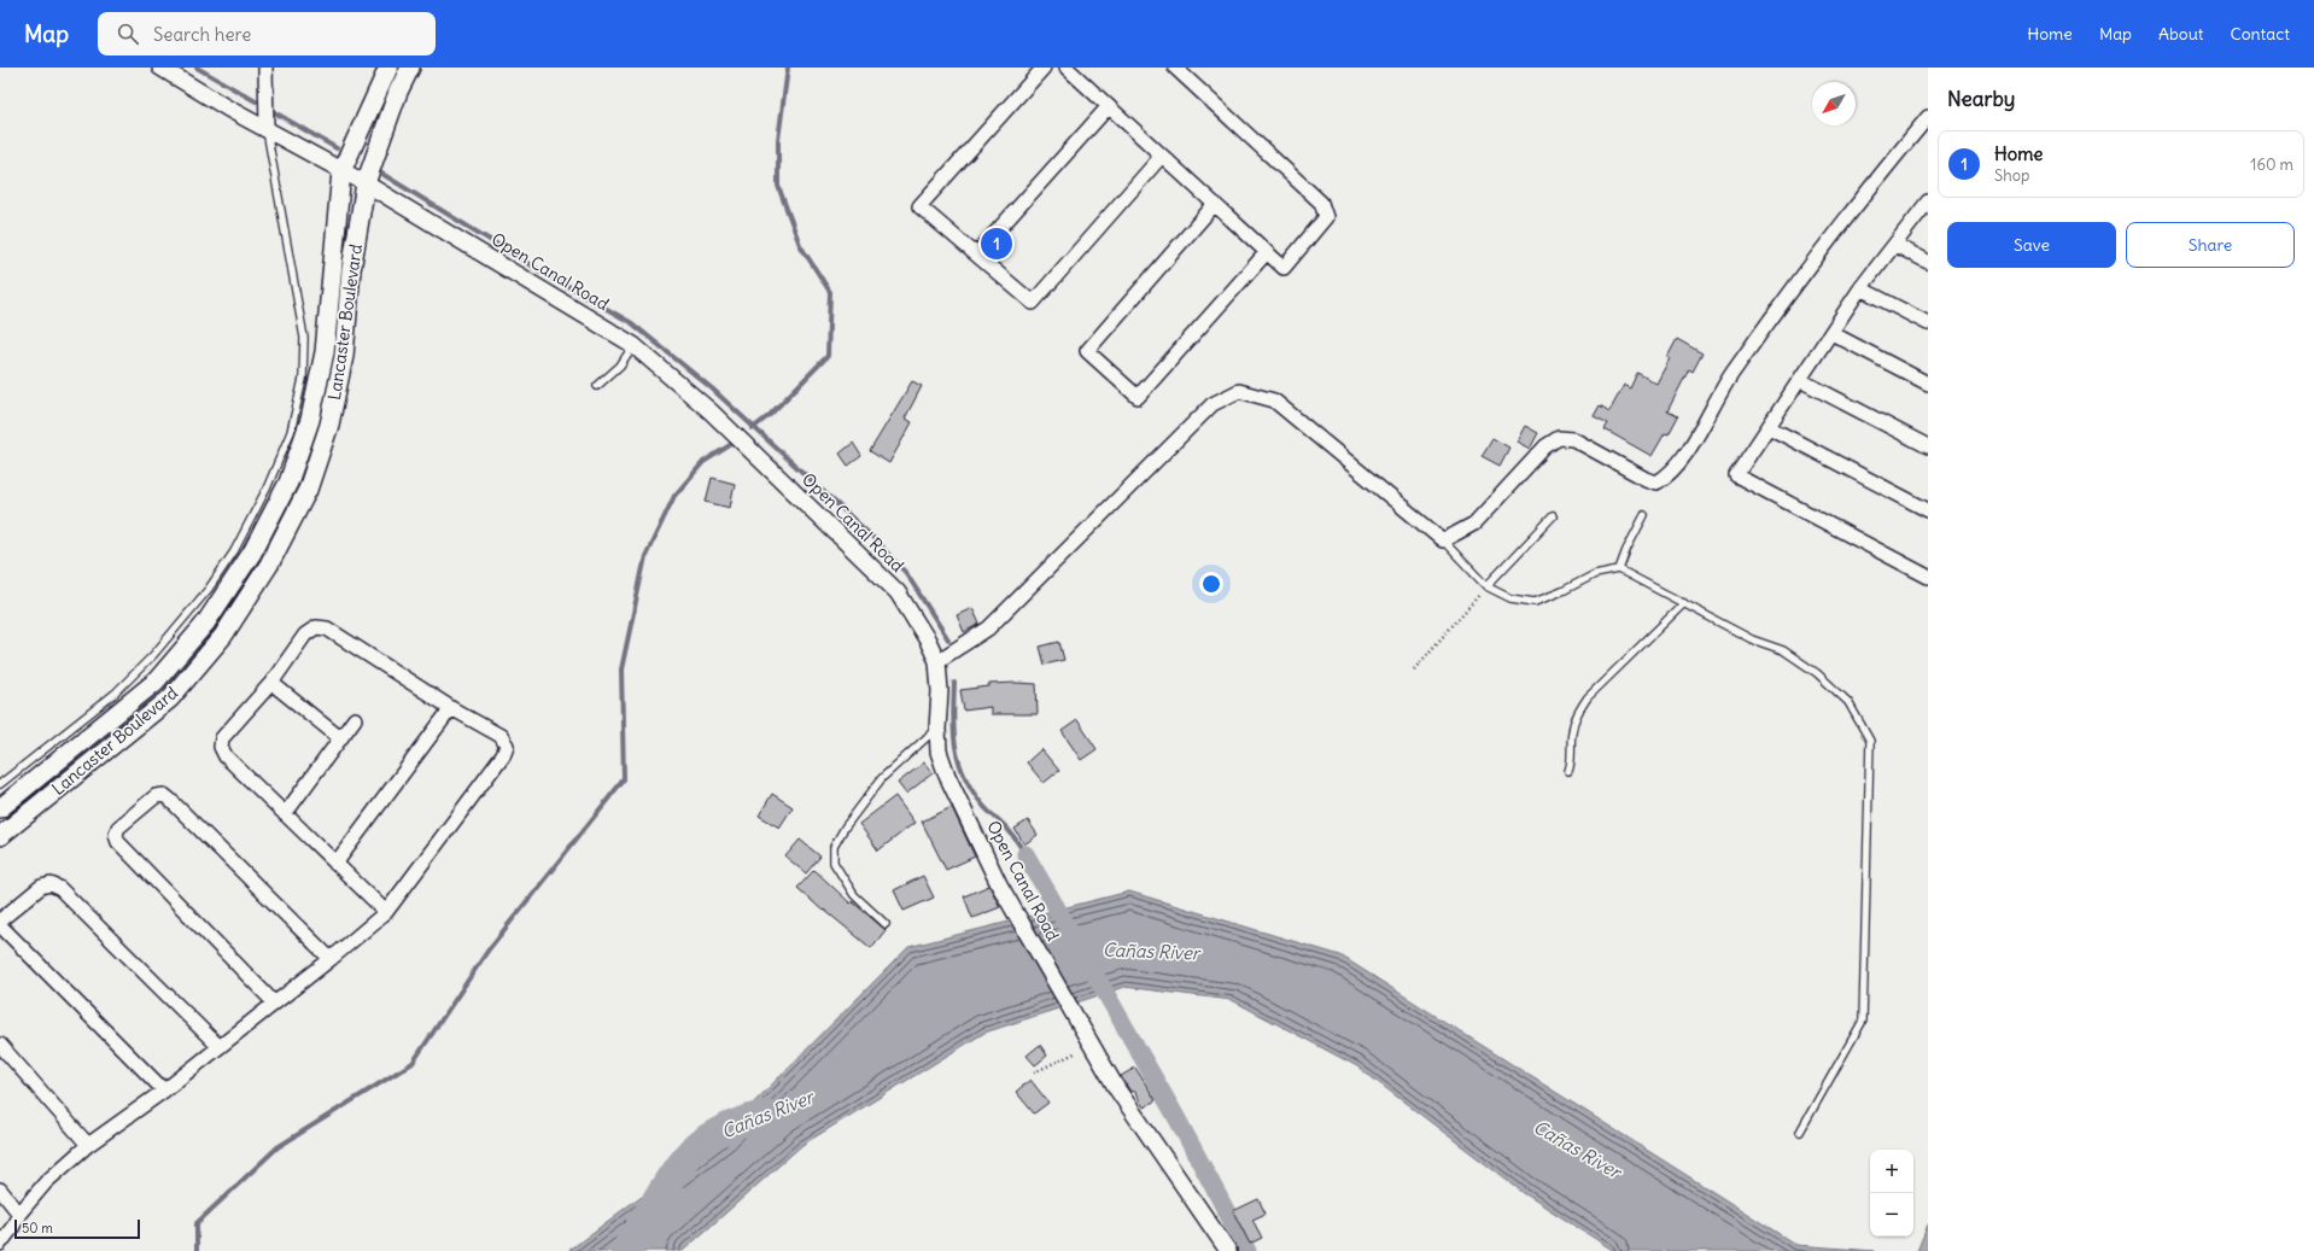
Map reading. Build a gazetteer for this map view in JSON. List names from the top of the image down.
{
  "streets": {
    "main road": ["Lancaster Boulevard"],
    "street": ["Open Canal Road"]
  },
  "crossings": [
    ["Open Canal Road", "Lancaster Boulevard"]
  ],
  "water": ["Cañas River"],
  "scale_bar": "50 m",
  "north": "bottom left",
  "page": {
    "header": "Map",
    "search": "Search here",
    "nav": [
      "Home",
      "Map",
      "About",
      "Contact"
    ],
    "heading": "Nearby",
    "list": [
      {
        "mark": "1",
        "name": "Home",
        "note": "Shop",
        "value": "160 m"
      }
    ],
    "buttons": ["Save", "Share"],
    "pins": "1",
    "map_buttons": ["+", "−"],
    "scale": "50 m"
  }
}
